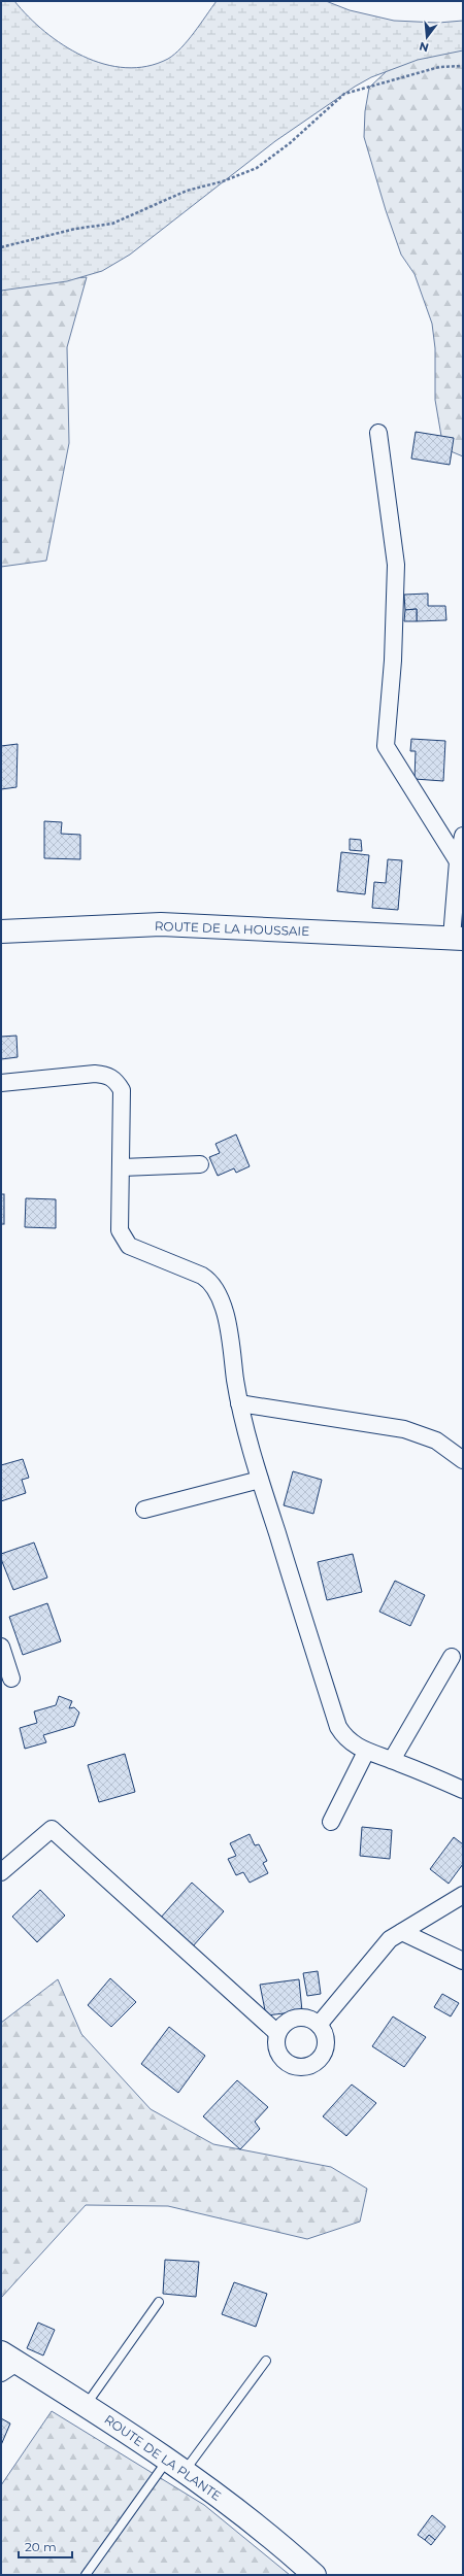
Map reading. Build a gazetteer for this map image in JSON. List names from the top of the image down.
{
  "streets": {
    "main road": ["ROUTE DE LA HOUSSAIE", "ROUTE DE LA PLANTE"]
  },
  "scale_bar": "20 m",
  "north": "bottom"
}
